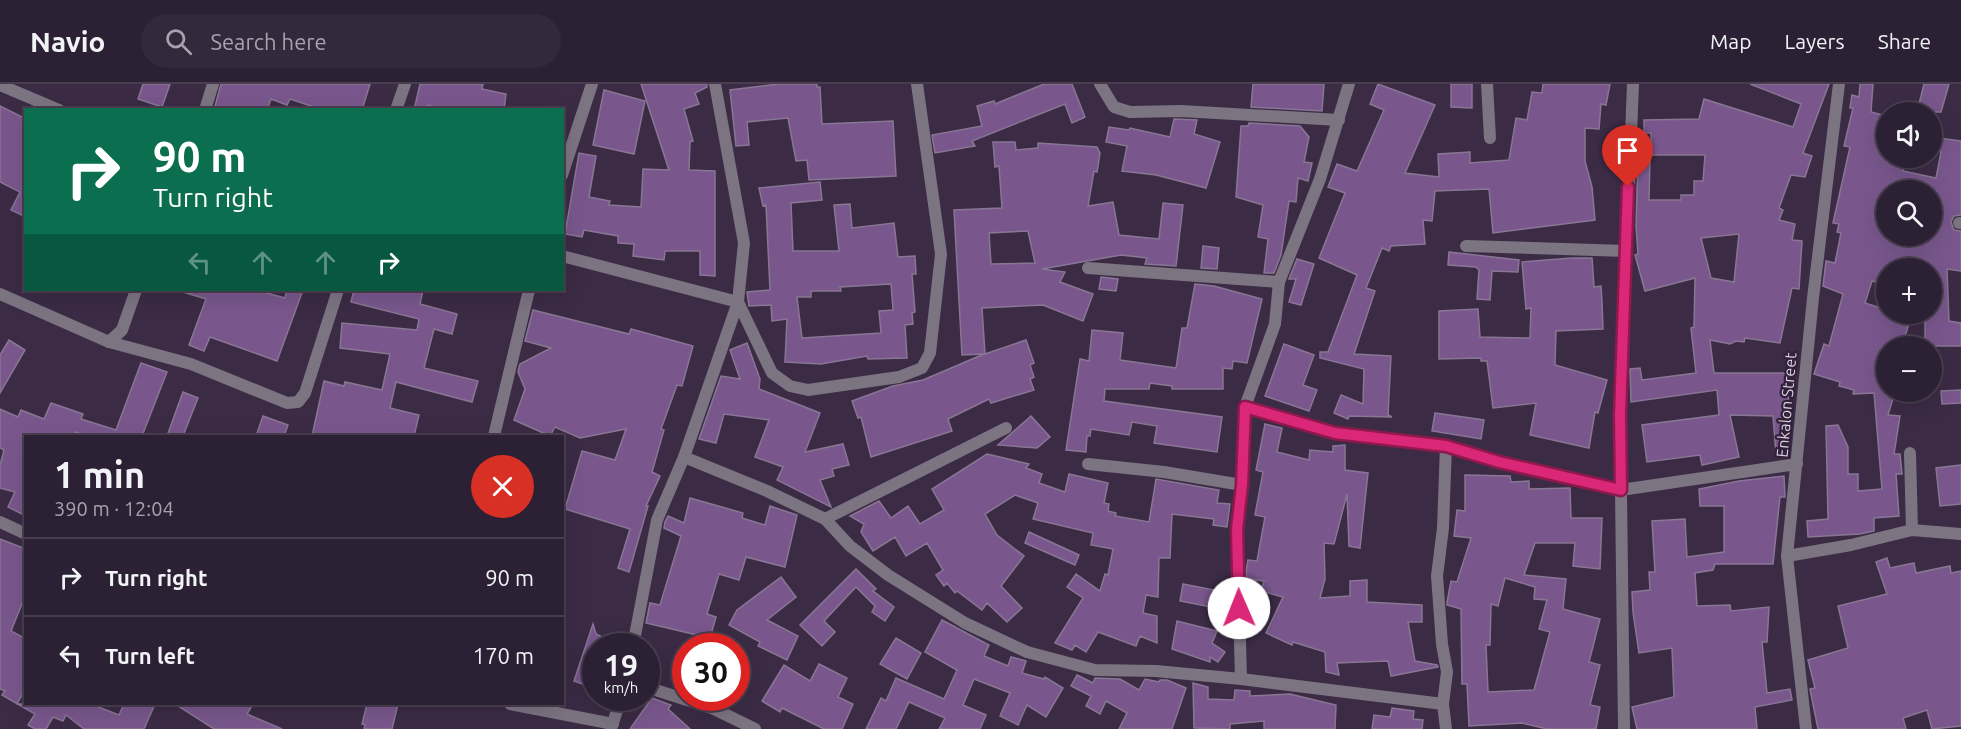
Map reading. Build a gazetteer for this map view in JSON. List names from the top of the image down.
{
  "streets": {
    "street": ["Enkalon Street"]
  },
  "page": {
    "header": "Navio",
    "search": "Search here",
    "nav": ["Map", "Layers", "Share"],
    "map_buttons": ["+", "−"],
    "turn": ["90 m", "Turn right"],
    "heading": ["1 min", "390 m · 12:04"],
    "list": [
      {
        "name": "Turn right",
        "value": "90 m"
      },
      {
        "name": "Turn left",
        "value": "170 m"
      }
    ],
    "speed": "19 km/h",
    "limit": "30"
  }
}
